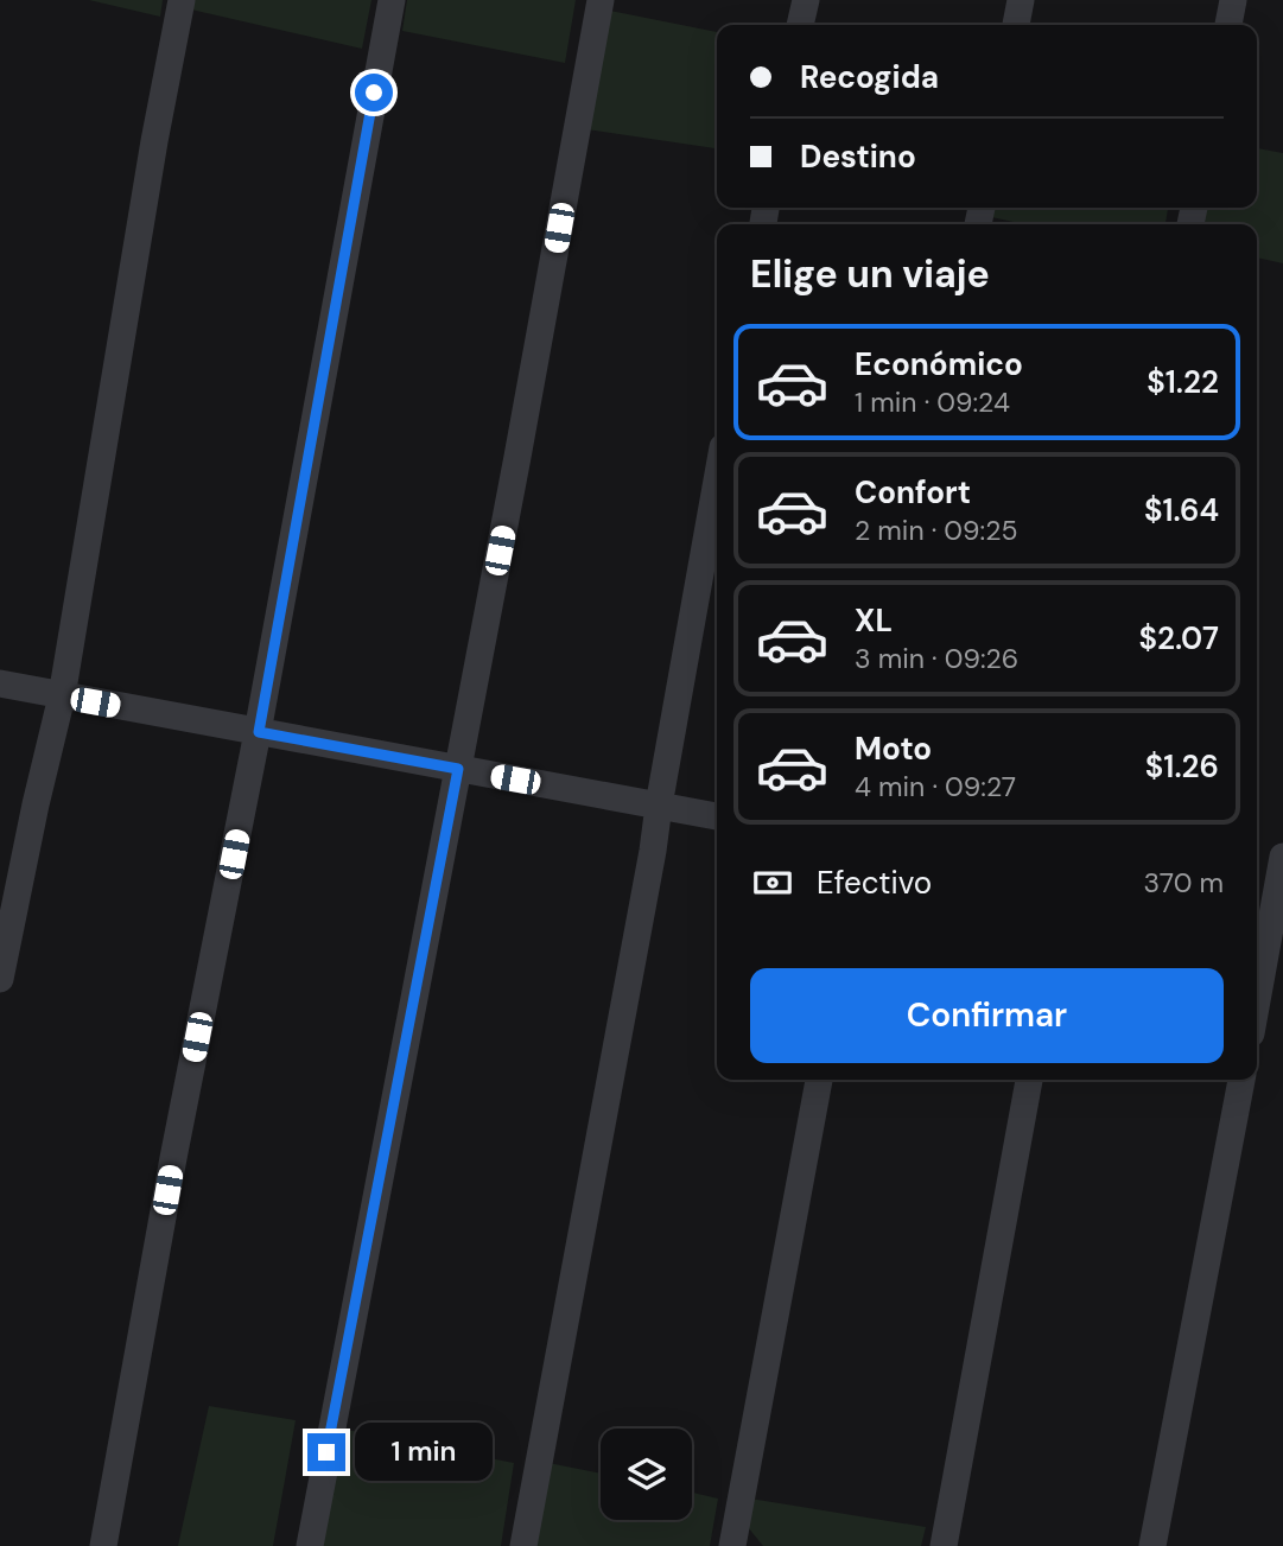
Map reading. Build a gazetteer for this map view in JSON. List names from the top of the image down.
{
  "page": {
    "banner": ["Recogida", "Destino"],
    "heading": "Elige un viaje",
    "list": [
      {
        "name": "Económico",
        "note": "1 min · 09:24",
        "value": "$1.22"
      },
      {
        "name": "Confort",
        "note": "2 min · 09:25",
        "value": "$1.64"
      },
      {
        "name": "XL",
        "note": "3 min · 09:26",
        "value": "$2.07"
      },
      {
        "name": "Moto",
        "note": "4 min · 09:27",
        "value": "$1.26"
      }
    ],
    "pay": ["Efectivo", "370 m"],
    "buttons": "Confirmar",
    "bubble": "1 min"
  }
}
